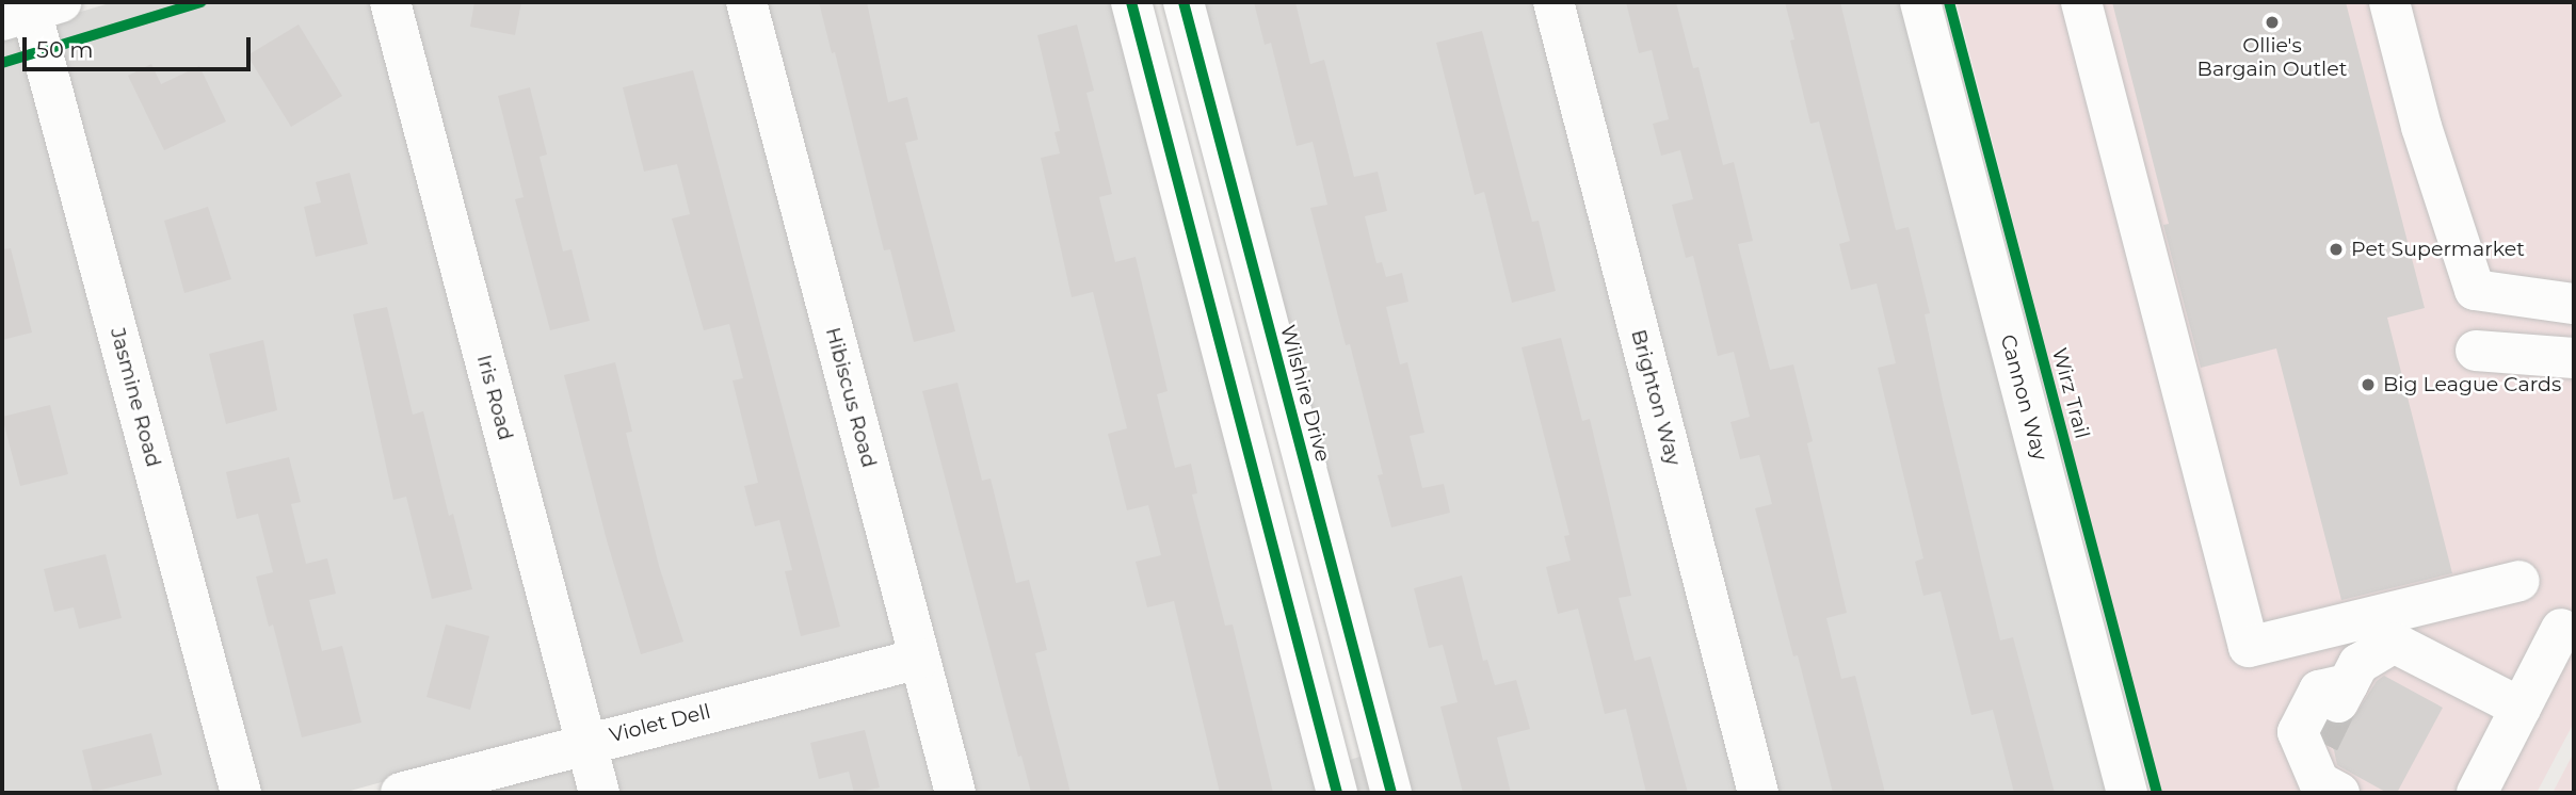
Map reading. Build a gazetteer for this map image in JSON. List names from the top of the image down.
{
  "streets": {
    "street": [
      "Wilshire Drive",
      "Jasmine Road",
      "Iris Road",
      "Hibiscus Road",
      "Brighton Way",
      "Cannon Way",
      "Violet Dell"
    ],
    "cycle path": ["Wirz Trail"]
  },
  "crossings": [
    ["Iris Road", "Violet Dell"],
    ["Hibiscus Road", "Violet Dell"]
  ],
  "places": ["Ollie's Bargain Outlet", "Pet Supermarket", "Big League Cards"],
  "scale_bar": "50 m"
}
